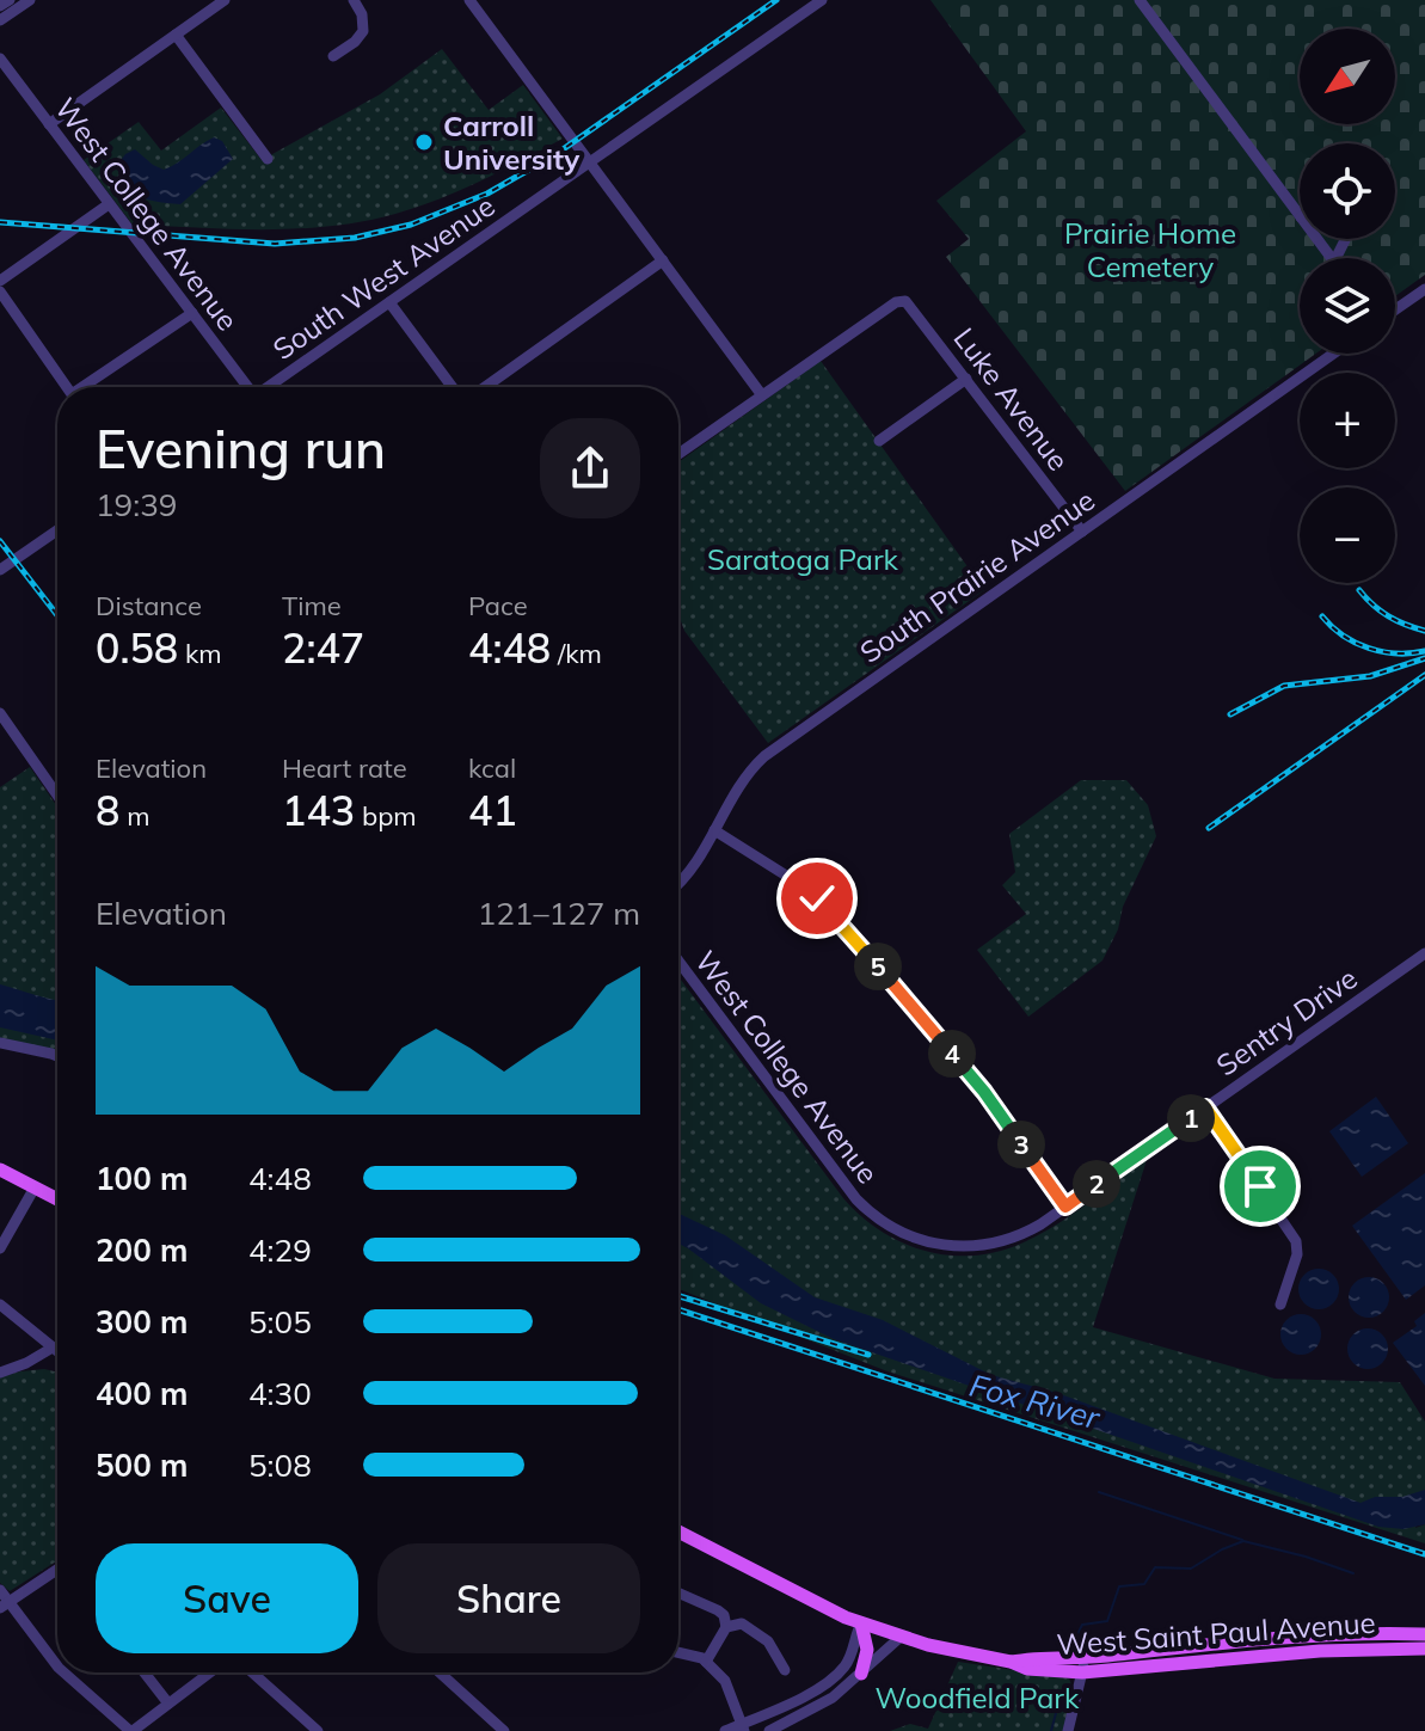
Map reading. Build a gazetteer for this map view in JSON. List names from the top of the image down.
{
  "streets": {
    "main road": ["West Saint Paul Avenue"],
    "street": [
      "West College Avenue",
      "South West Avenue",
      "Luke Avenue",
      "South Prairie Avenue",
      "Sentry Drive"
    ]
  },
  "crossings": [
    ["West College Avenue", "Sentry Drive"],
    ["Luke Avenue", "South Prairie Avenue"]
  ],
  "water": ["Fox River"],
  "parks": ["Prairie Home Cemetery", "Saratoga Park", "Woodfield Park"],
  "places": ["Carroll University"],
  "north": "bottom left",
  "page": {
    "map_buttons": ["+", "−"],
    "heading": ["Evening run", "19:39"],
    "stats": [
      ["Distance", "0.58 km"],
      ["Time", "2:47"],
      ["Pace", "4:48 /km"],
      ["Elevation", "8 m"],
      ["Heart rate", "143 bpm"],
      ["kcal", "41"]
    ],
    "chart": ["Elevation", "121–127 m"],
    "pins": [
      "5",
      "4",
      "1",
      "3",
      "2"
    ],
    "list": [
      {
        "name": "100 m",
        "note": "4:48"
      },
      {
        "name": "200 m",
        "note": "4:29"
      },
      {
        "name": "300 m",
        "note": "5:05"
      },
      {
        "name": "400 m",
        "note": "4:30"
      },
      {
        "name": "500 m",
        "note": "5:08"
      }
    ],
    "buttons": ["Save", "Share"]
  }
}
